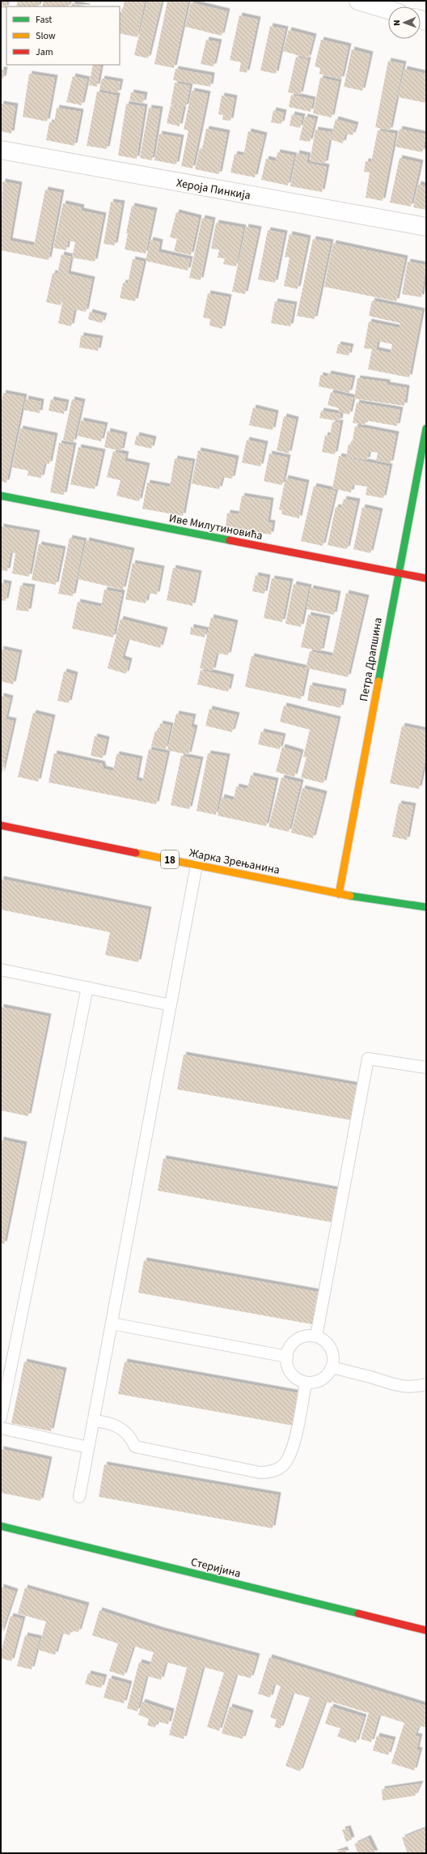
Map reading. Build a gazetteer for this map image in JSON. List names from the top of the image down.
{
  "streets": {
    "street": [
      "Хероја Пинкија",
      "Иве Милутиновића",
      "Петра Драпшина",
      "18",
      "Жарка Зрењанина",
      "Стеријина"
    ]
  },
  "crossings": [
    ["Иве Милутиновића", "Петра Драпшина"],
    ["Петра Драпшина", "Жарка Зрењанина"]
  ],
  "legend": ["Fast", "Slow", "Jam"],
  "north": "left"
}
